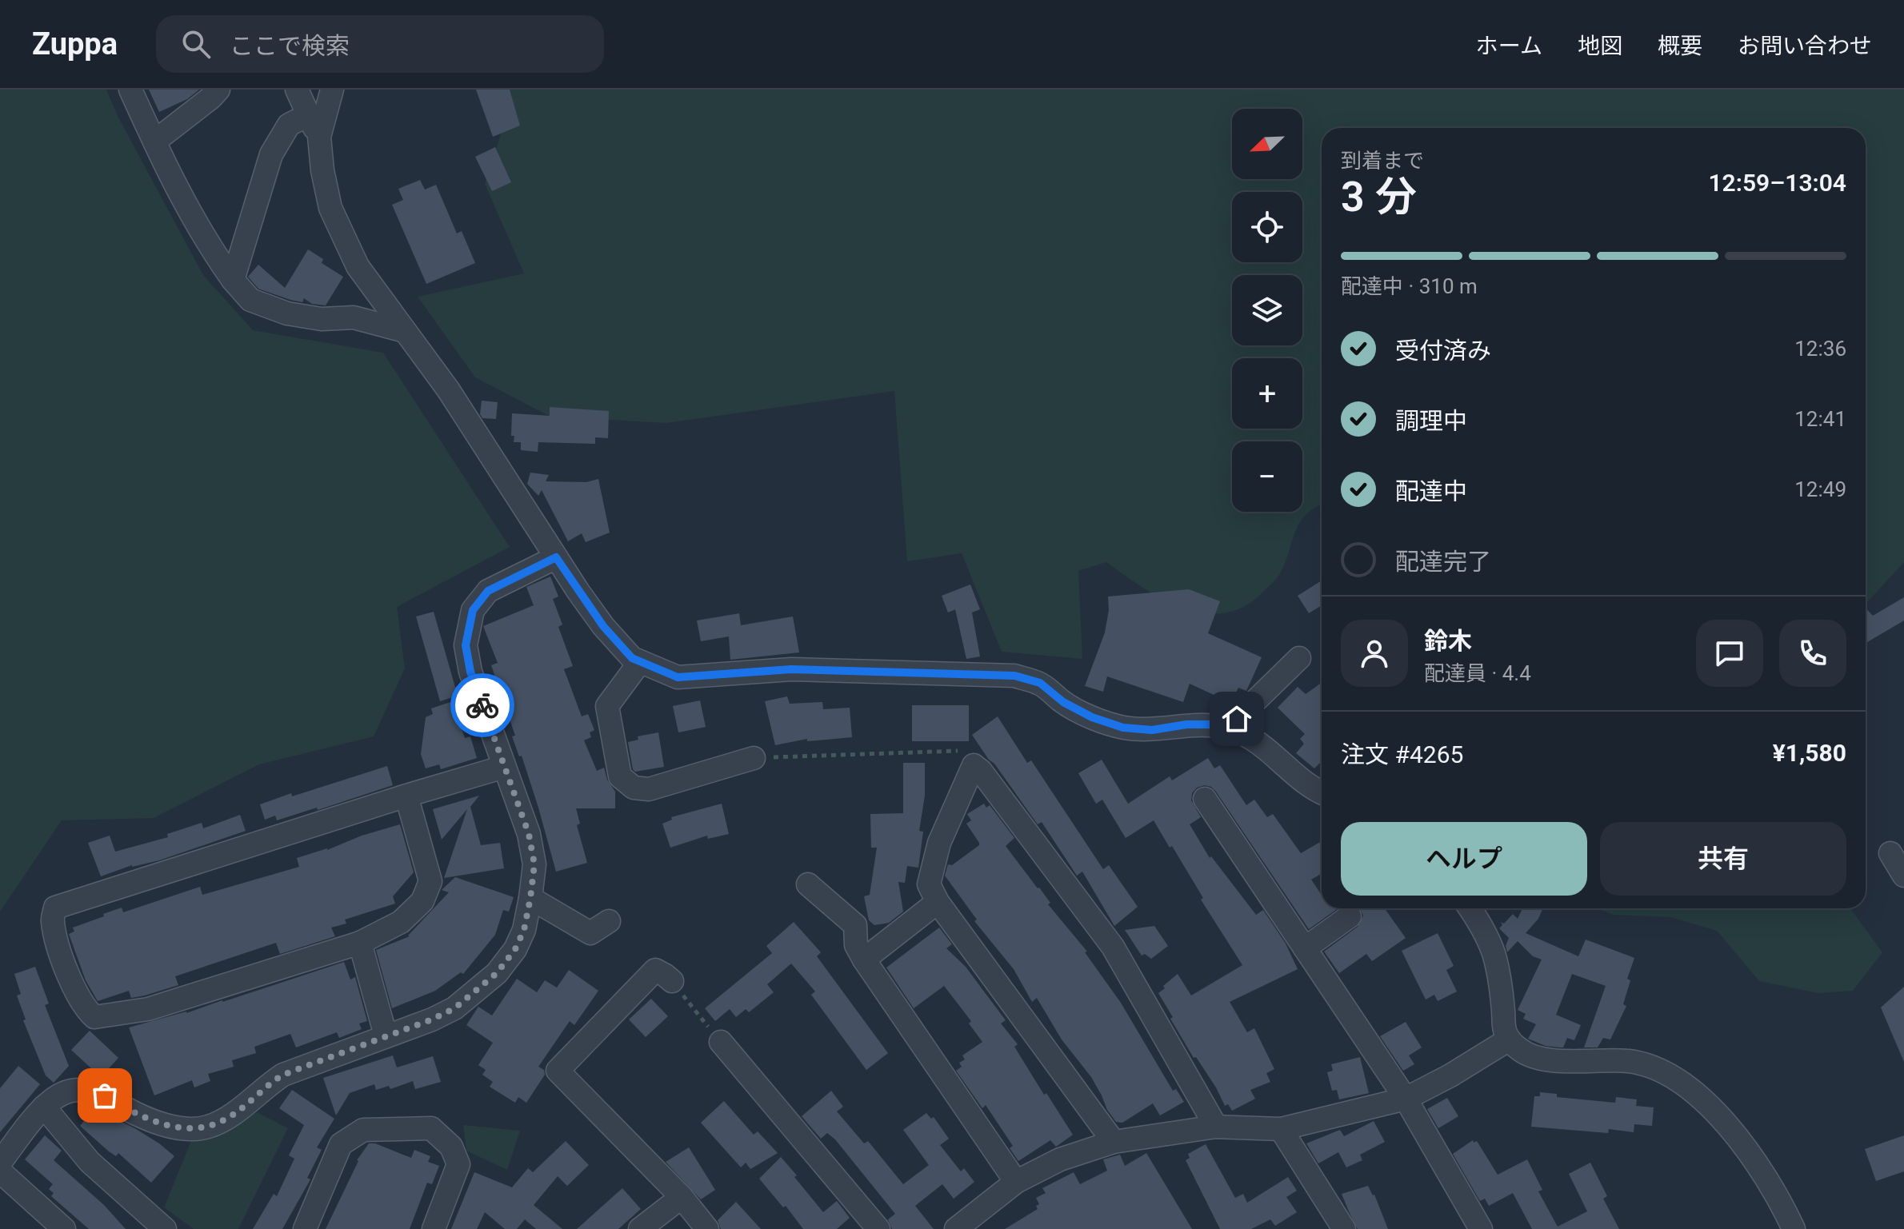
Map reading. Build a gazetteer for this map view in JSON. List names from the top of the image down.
{
  "north": "bottom left",
  "page": {
    "header": "Zuppa",
    "search": "ここで検索",
    "nav": [
      "ホーム",
      "地図",
      "概要",
      "お問い合わせ"
    ],
    "map_buttons": ["+", "−"],
    "heading": ["3 分", "到着まで", "12:59–13:04"],
    "panel": [
      "鈴木",
      "配達員 · 4.4",
      "注文 #4265",
      "¥1,580"
    ],
    "bar": "配達中 · 310 m",
    "list": [
      ["受付済み", "12:36"],
      ["調理中", "12:41"],
      ["配達中", "12:49"],
      "配達完了"
    ],
    "buttons": ["ヘルプ", "共有"]
  }
}
